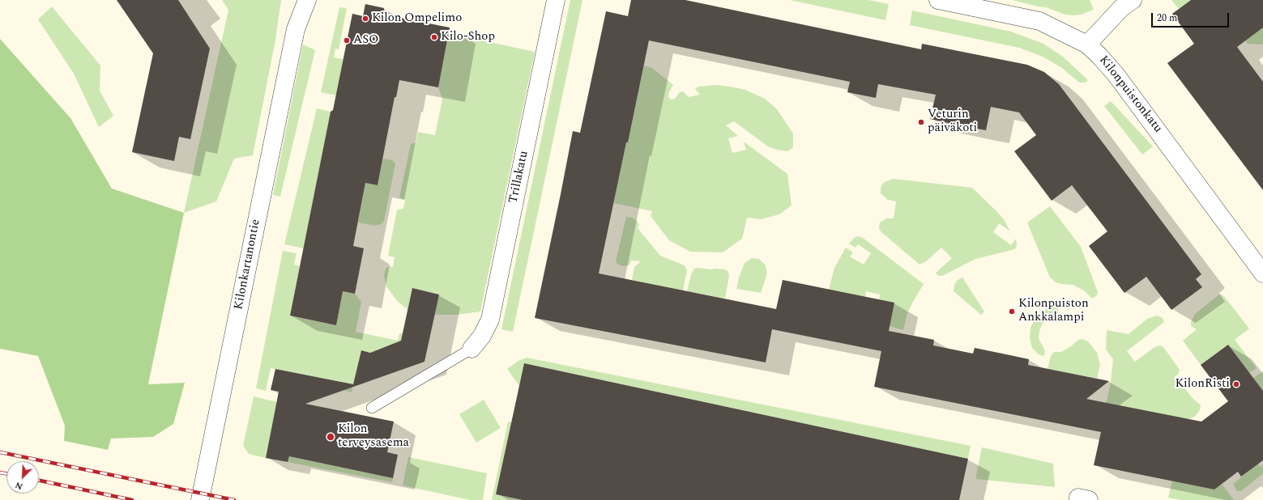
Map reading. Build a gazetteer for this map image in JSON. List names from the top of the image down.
{
  "streets": {
    "street": ["Kilonpuistonkatu", "Trillakatu", "Kilonkartanontie"]
  },
  "places": [
    "Kilon Ompelimo",
    "Kilo-Shop",
    "ASO",
    "Veturin päiväkoti",
    "Kilonpuiston Ankkalampi",
    "KilonRisti",
    "Kilon terveysasema"
  ],
  "scale_bar": "20 m",
  "north": "bottom left"
}
